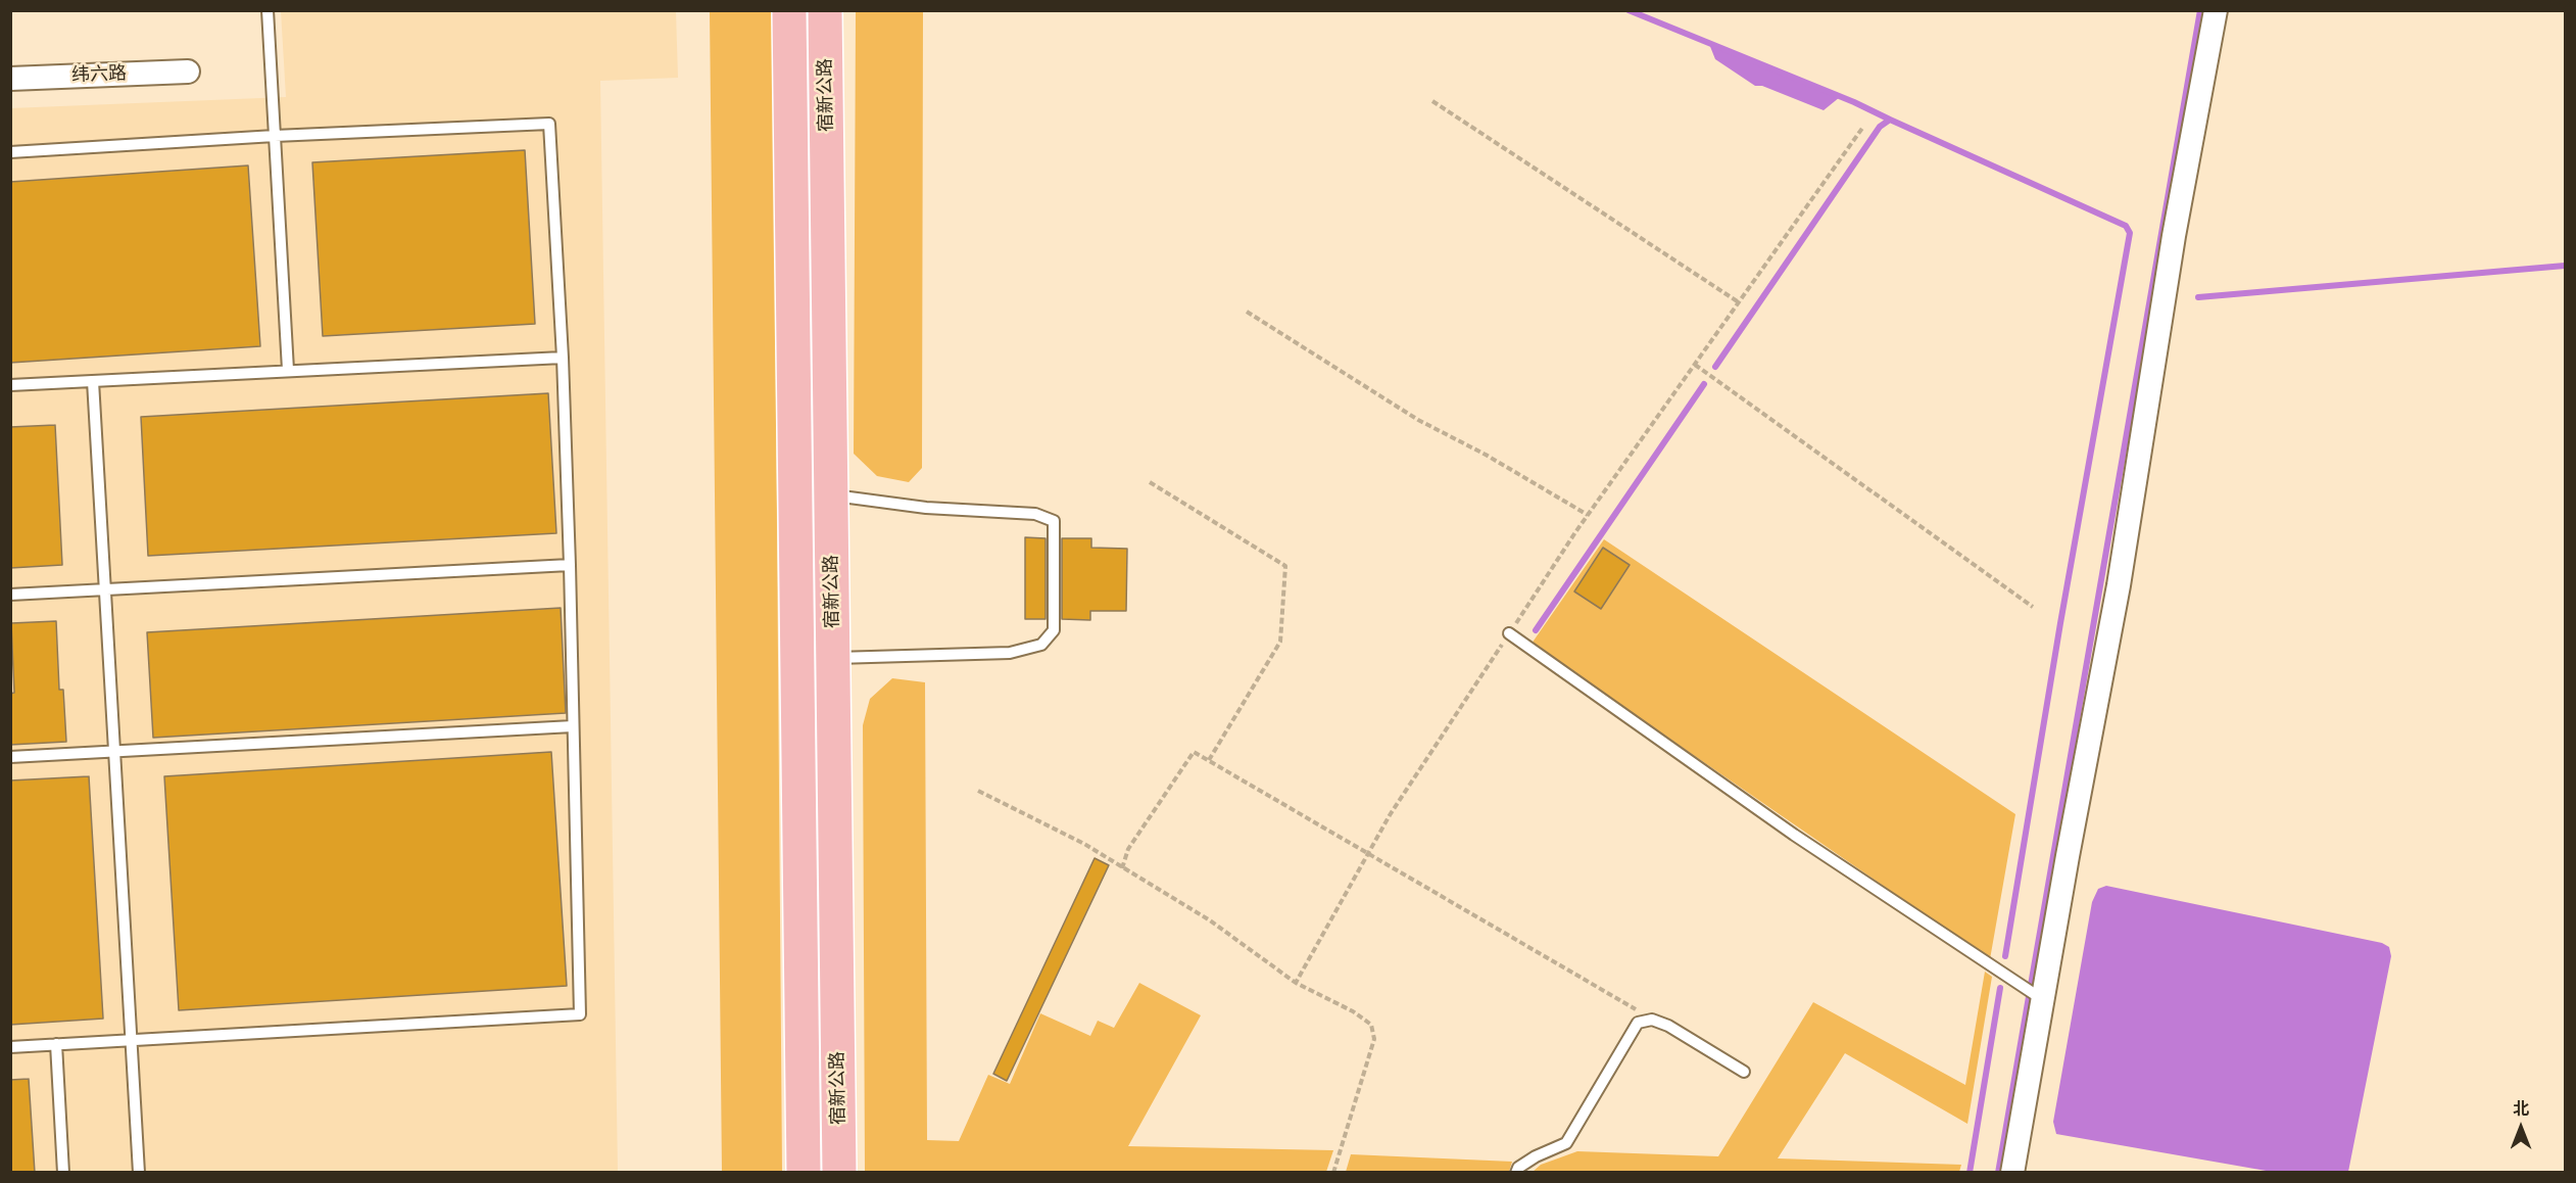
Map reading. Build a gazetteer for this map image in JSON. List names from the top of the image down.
{
  "streets": {
    "highway": ["宿新公路"],
    "street": ["纬六路"]
  },
  "north": "top"
}
